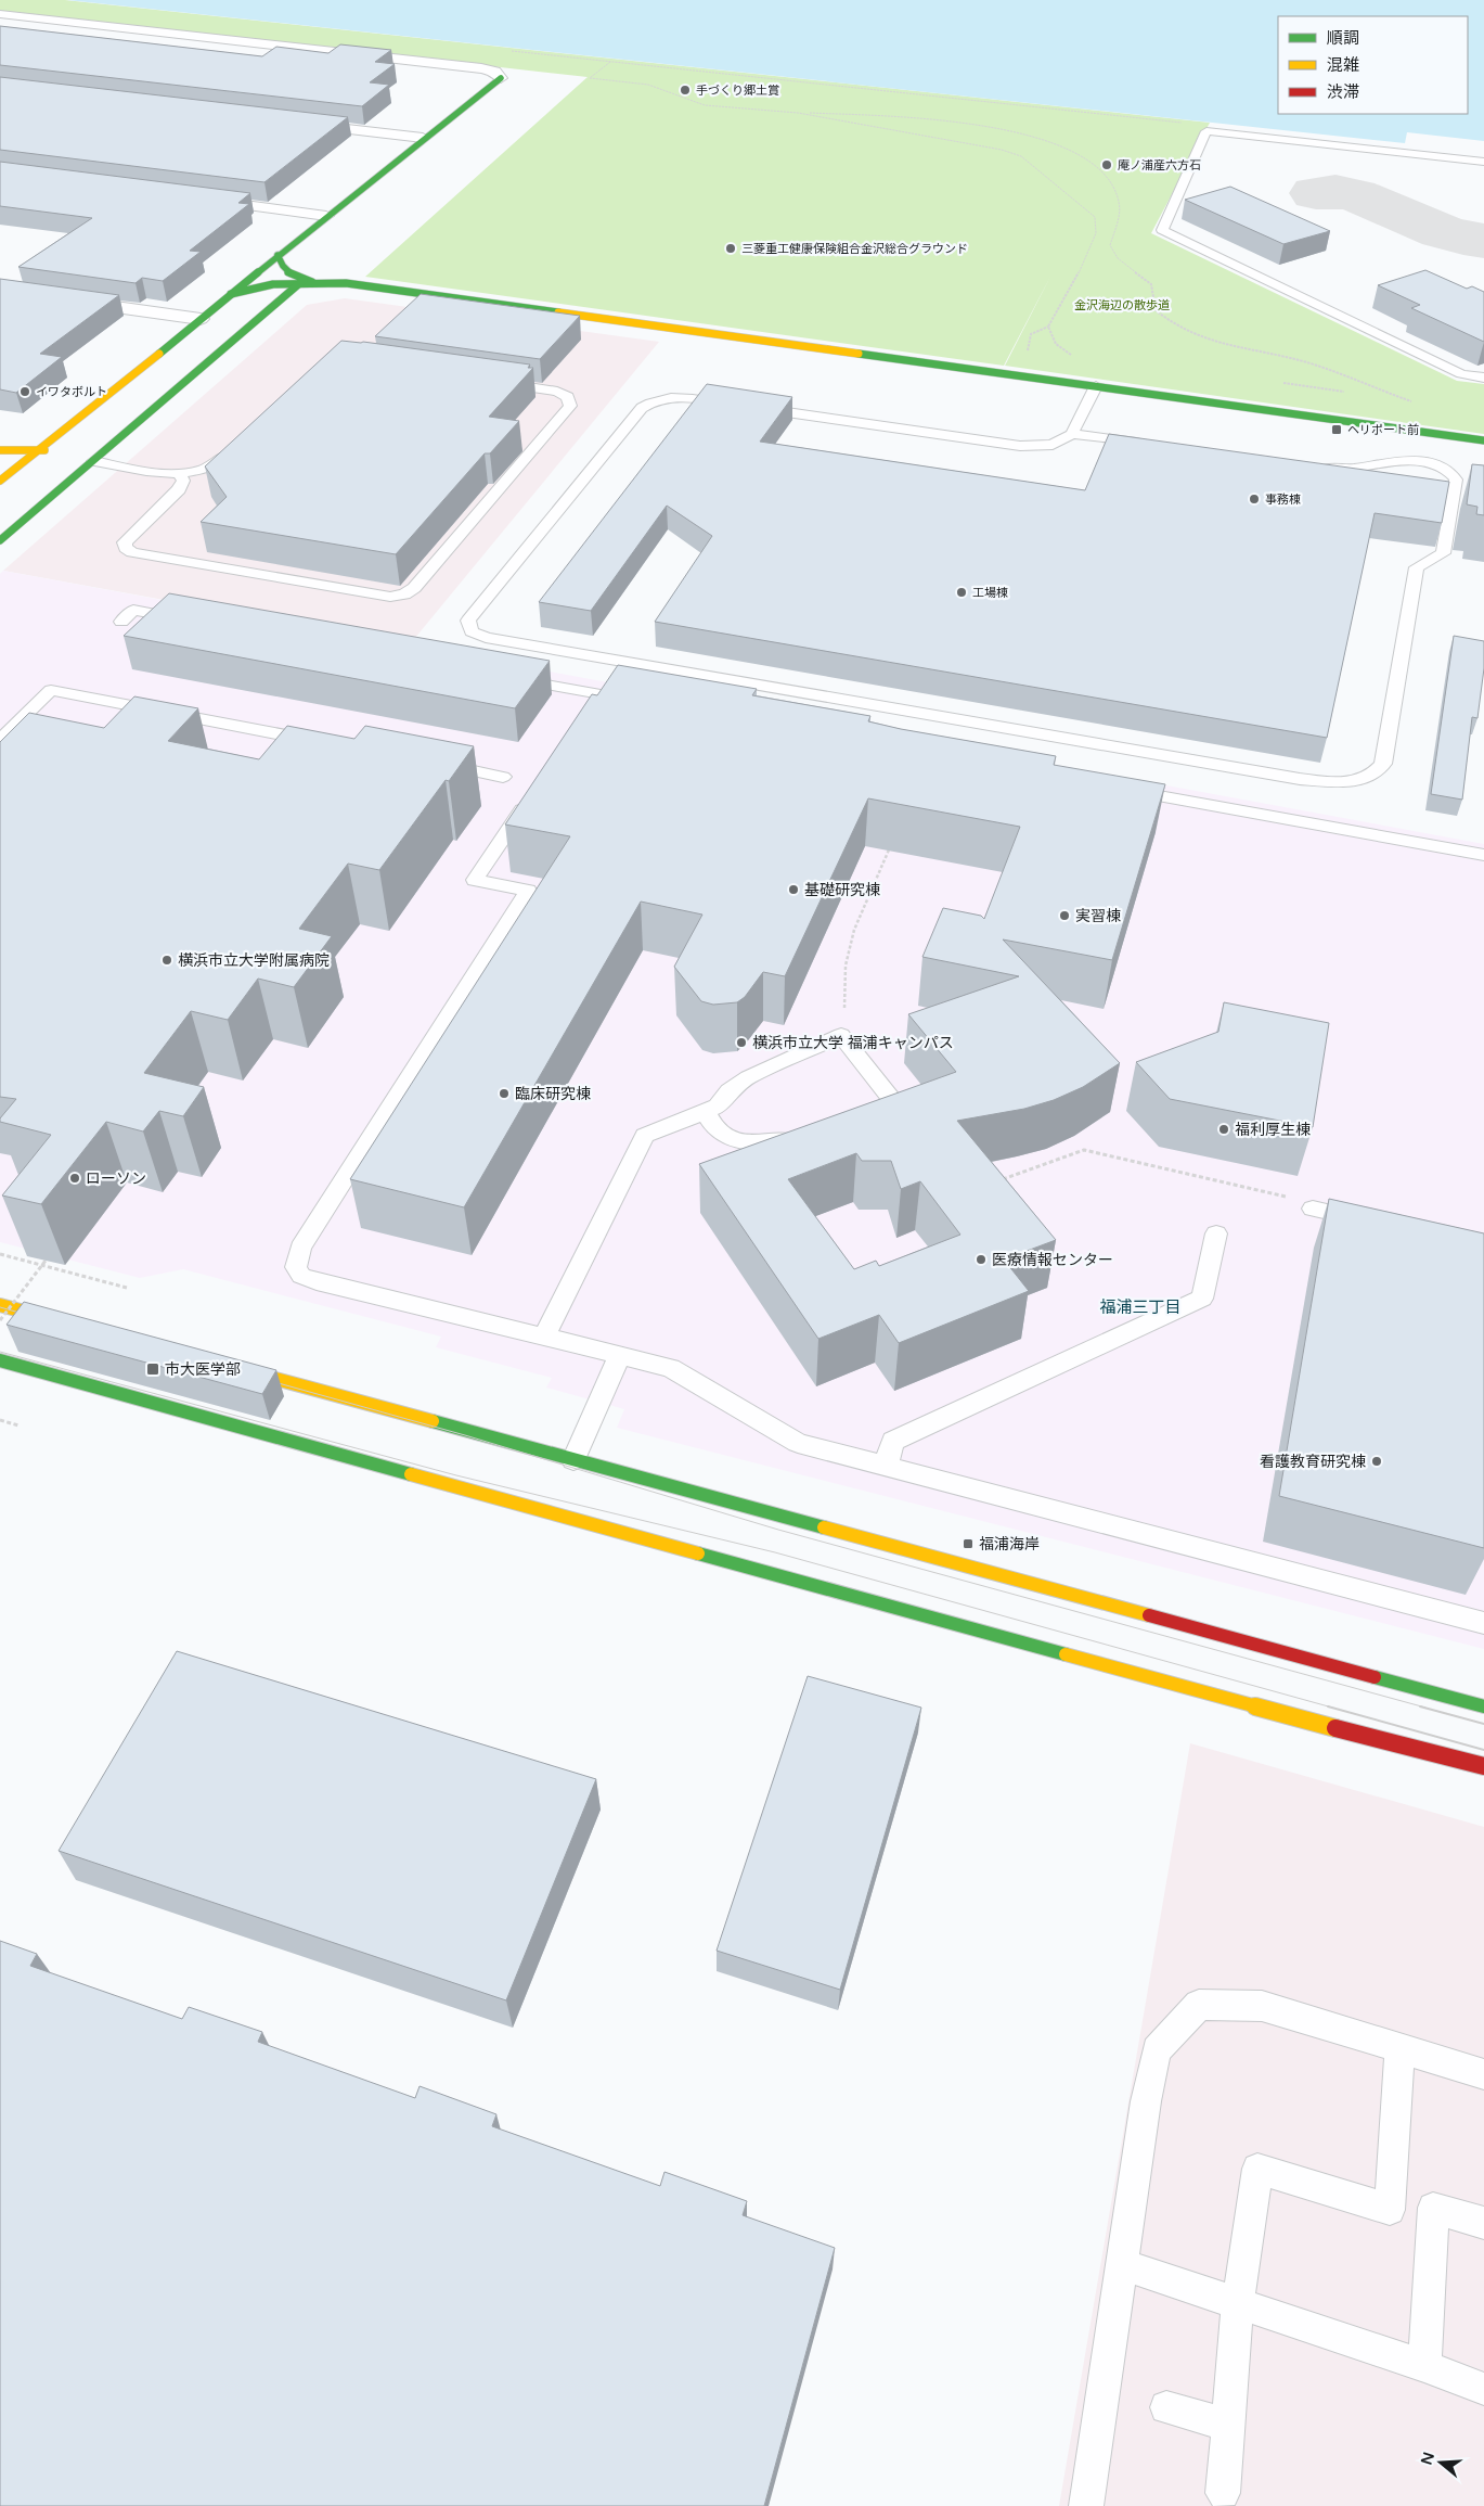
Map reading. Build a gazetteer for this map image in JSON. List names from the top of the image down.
{
  "districts": ["福浦三丁目"],
  "parks": ["金沢海辺の散歩道"],
  "places": {
    "other": [
      "手づくり郷土賞",
      "庵ノ浦産六方石",
      "三菱重工健康保険組合金沢総合グラウンド",
      "イワタボルト",
      "事務棟",
      "工場棟",
      "基礎研究棟",
      "実習棟",
      "横浜市立大学附属病院",
      "横浜市立大学 福浦キャンパス",
      "臨床研究棟",
      "福利厚生棟",
      "ローソン",
      "医療情報センター",
      "看護教育研究棟"
    ],
    "transit": ["ヘリポート前", "市大医学部", "福浦海岸"]
  },
  "legend": ["順調", "混雑", "渋滞"],
  "north": "left"
}
